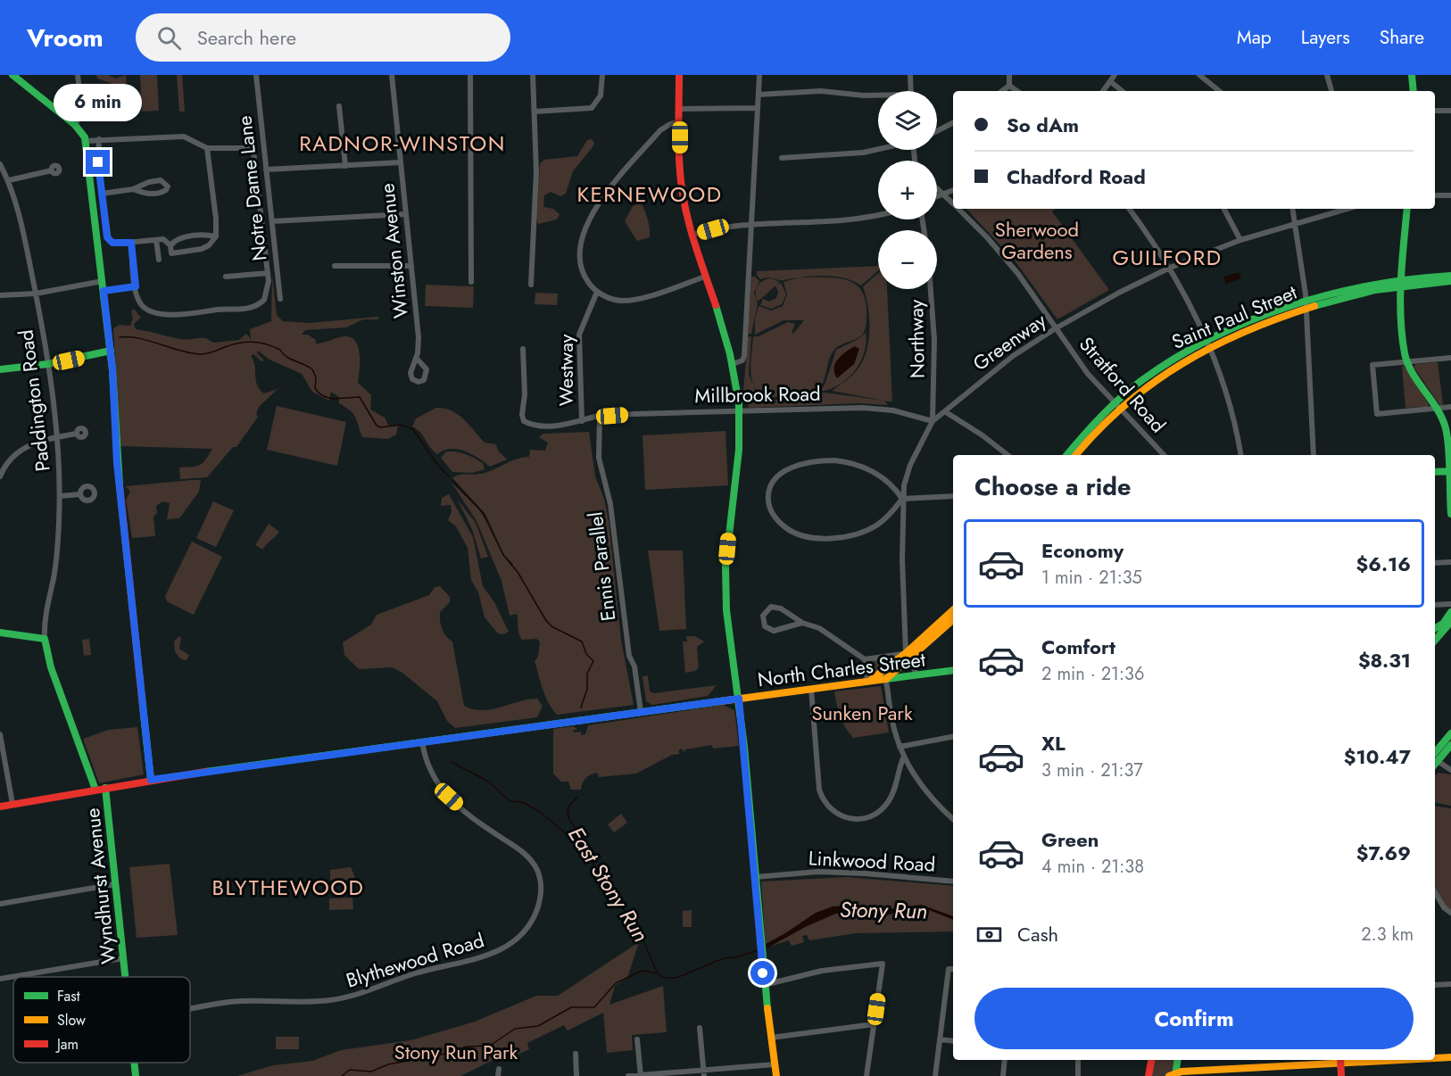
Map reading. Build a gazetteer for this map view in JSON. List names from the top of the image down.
{
  "streets": {
    "main road": ["Saint Paul Street", "North Charles Street", "Wyndhurst Avenue"],
    "street": [
      "Notre Dame Lane",
      "Winston Avenue",
      "Northway",
      "Greenway",
      "Westway",
      "Stratford Road",
      "Millbrook Road",
      "Paddington Road",
      "Ennis Parallel",
      "Linkwood Road",
      "Blythewood Road"
    ]
  },
  "crossings": [
    ["Saint Paul Street", "Stratford Road"],
    ["Northway", "Greenway"],
    ["Northway", "Millbrook Road"],
    ["Greenway", "Stratford Road"],
    ["Greenway", "Millbrook Road"],
    ["Greenway", "North Charles Street"],
    ["Westway", "Millbrook Road"],
    ["Millbrook Road", "Ennis Parallel"],
    ["Ennis Parallel", "North Charles Street"],
    ["North Charles Street", "Wyndhurst Avenue"],
    ["North Charles Street", "Blythewood Road"]
  ],
  "districts": [
    "RADNOR-WINSTON",
    "KERNEWOOD",
    "GUILFORD",
    "BLYTHEWOOD"
  ],
  "water": ["East Stony Run", "Stony Run"],
  "parks": ["Sherwood Gardens", "Sunken Park", "Stony Run Park"],
  "legend": ["Fast", "Slow", "Jam"],
  "page": {
    "header": "Vroom",
    "search": "Search here",
    "nav": ["Map", "Layers", "Share"],
    "bubble": "6 min",
    "map_buttons": ["+", "−"],
    "banner": ["So dAm", "Chadford Road"],
    "heading": "Choose a ride",
    "list": [
      {
        "name": "Economy",
        "note": "1 min · 21:35",
        "value": "$6.16"
      },
      {
        "name": "Comfort",
        "note": "2 min · 21:36",
        "value": "$8.31"
      },
      {
        "name": "XL",
        "note": "3 min · 21:37",
        "value": "$10.47"
      },
      {
        "name": "Green",
        "note": "4 min · 21:38",
        "value": "$7.69"
      }
    ],
    "pay": ["Cash", "2.3 km"],
    "buttons": "Confirm"
  }
}
